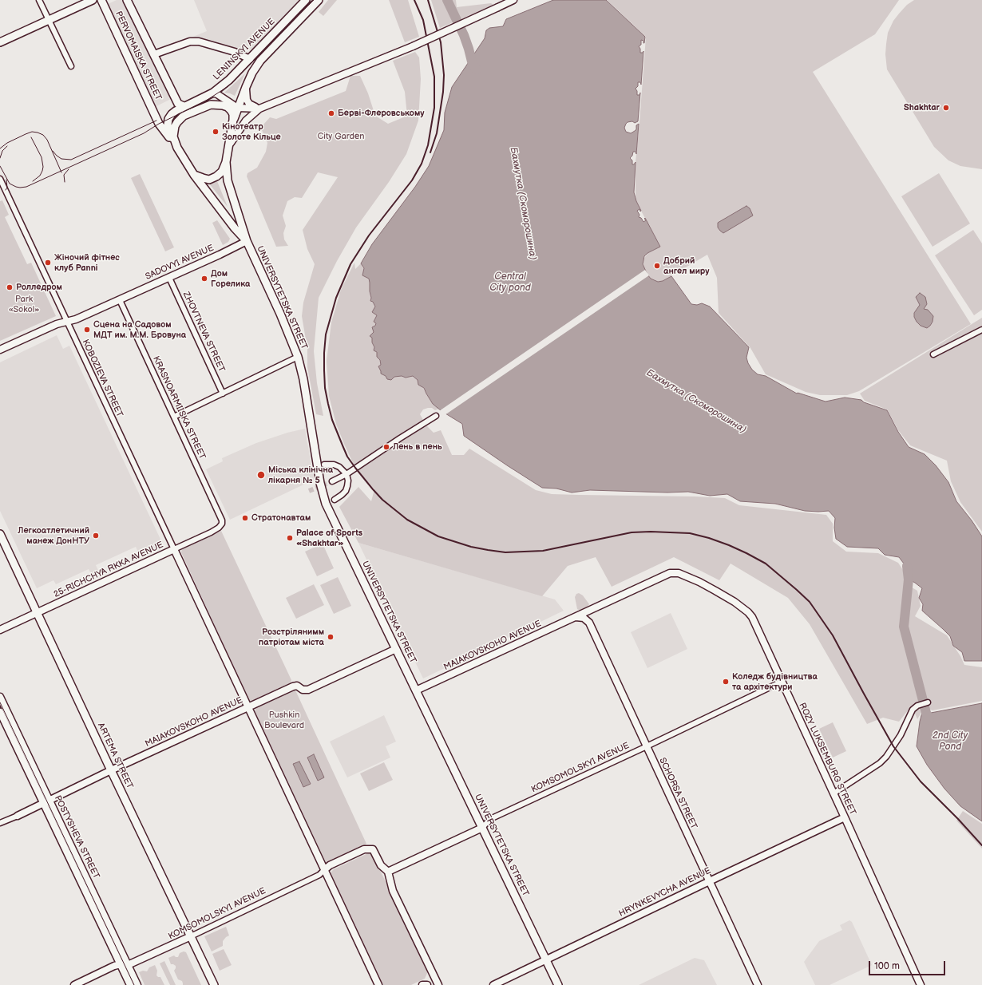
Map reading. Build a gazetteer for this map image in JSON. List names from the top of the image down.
{
  "streets": {
    "main road": [
      "LENINSKYI AVENUE",
      "PERVOMAISKA STREET",
      "UNIVERSYTETSKA STREET",
      "ARTEMA STREET"
    ],
    "street": [
      "SADOVYI AVENUE",
      "ZHOVTNEVA STREET",
      "KOBOZIEVA STREET",
      "KRASNOARMIISKA STREET",
      "25-RICHCHYA RKKA AVENUE",
      "MAIAKOVSKOHO AVENUE",
      "ROZY LUKSEMBURG STREET",
      "KOMSOMOLSKYI AVENUE",
      "SCHORSA STREET",
      "POSTYSHEVA STREET",
      "HRYNKEVYCHA AVENUE"
    ]
  },
  "crossings": [
    ["LENINSKYI AVENUE", "PERVOMAISKA STREET"],
    ["LENINSKYI AVENUE", "UNIVERSYTETSKA STREET"],
    ["PERVOMAISKA STREET", "UNIVERSYTETSKA STREET"],
    ["SADOVYI AVENUE", "UNIVERSYTETSKA STREET"],
    ["SADOVYI AVENUE", "ZHOVTNEVA STREET"],
    ["SADOVYI AVENUE", "KOBOZIEVA STREET"],
    ["SADOVYI AVENUE", "KRASNOARMIISKA STREET"],
    ["UNIVERSYTETSKA STREET", "MAIAKOVSKOHO AVENUE"],
    ["UNIVERSYTETSKA STREET", "KOMSOMOLSKYI AVENUE"],
    ["UNIVERSYTETSKA STREET", "HRYNKEVYCHA AVENUE"],
    ["KOBOZIEVA STREET", "25-RICHCHYA RKKA AVENUE"],
    ["KRASNOARMIISKA STREET", "25-RICHCHYA RKKA AVENUE"],
    ["25-RICHCHYA RKKA AVENUE", "ARTEMA STREET"],
    ["MAIAKOVSKOHO AVENUE", "ARTEMA STREET"],
    ["MAIAKOVSKOHO AVENUE", "ROZY LUKSEMBURG STREET"],
    ["MAIAKOVSKOHO AVENUE", "POSTYSHEVA STREET"],
    ["ARTEMA STREET", "KOMSOMOLSKYI AVENUE"],
    ["ROZY LUKSEMBURG STREET", "KOMSOMOLSKYI AVENUE"],
    ["ROZY LUKSEMBURG STREET", "HRYNKEVYCHA AVENUE"],
    ["KOMSOMOLSKYI AVENUE", "SCHORSA STREET"],
    ["KOMSOMOLSKYI AVENUE", "POSTYSHEVA STREET"],
    ["SCHORSA STREET", "HRYNKEVYCHA AVENUE"]
  ],
  "water": ["Бахмутка (Скоморошина)", "Central City pond", "2nd City Pond"],
  "parks": ["City Garden", "Park «Sokol»", "Pushkin Boulevard"],
  "places": [
    "Shakhtar",
    "Берві-Флеровському",
    "Кінотеатр Золоте Кільце",
    "Жіночий фітнес клуб Panni",
    "Добрий ангел миру",
    "Дом Горелика",
    "Ролледром",
    "Сцена на Садовом МДТ им. М.М. Бровуна",
    "Лень в пень",
    "Міська клінічна лікарня № 5",
    "Стратонавтам",
    "Легкоатлетичний манеж ДонНТУ",
    "Palace of Sports «Shakhtar»",
    "Розстрілянимм патріотам міста",
    "Коледж будівництва та архітектури"
  ],
  "scale_bar": "100 m"
}
